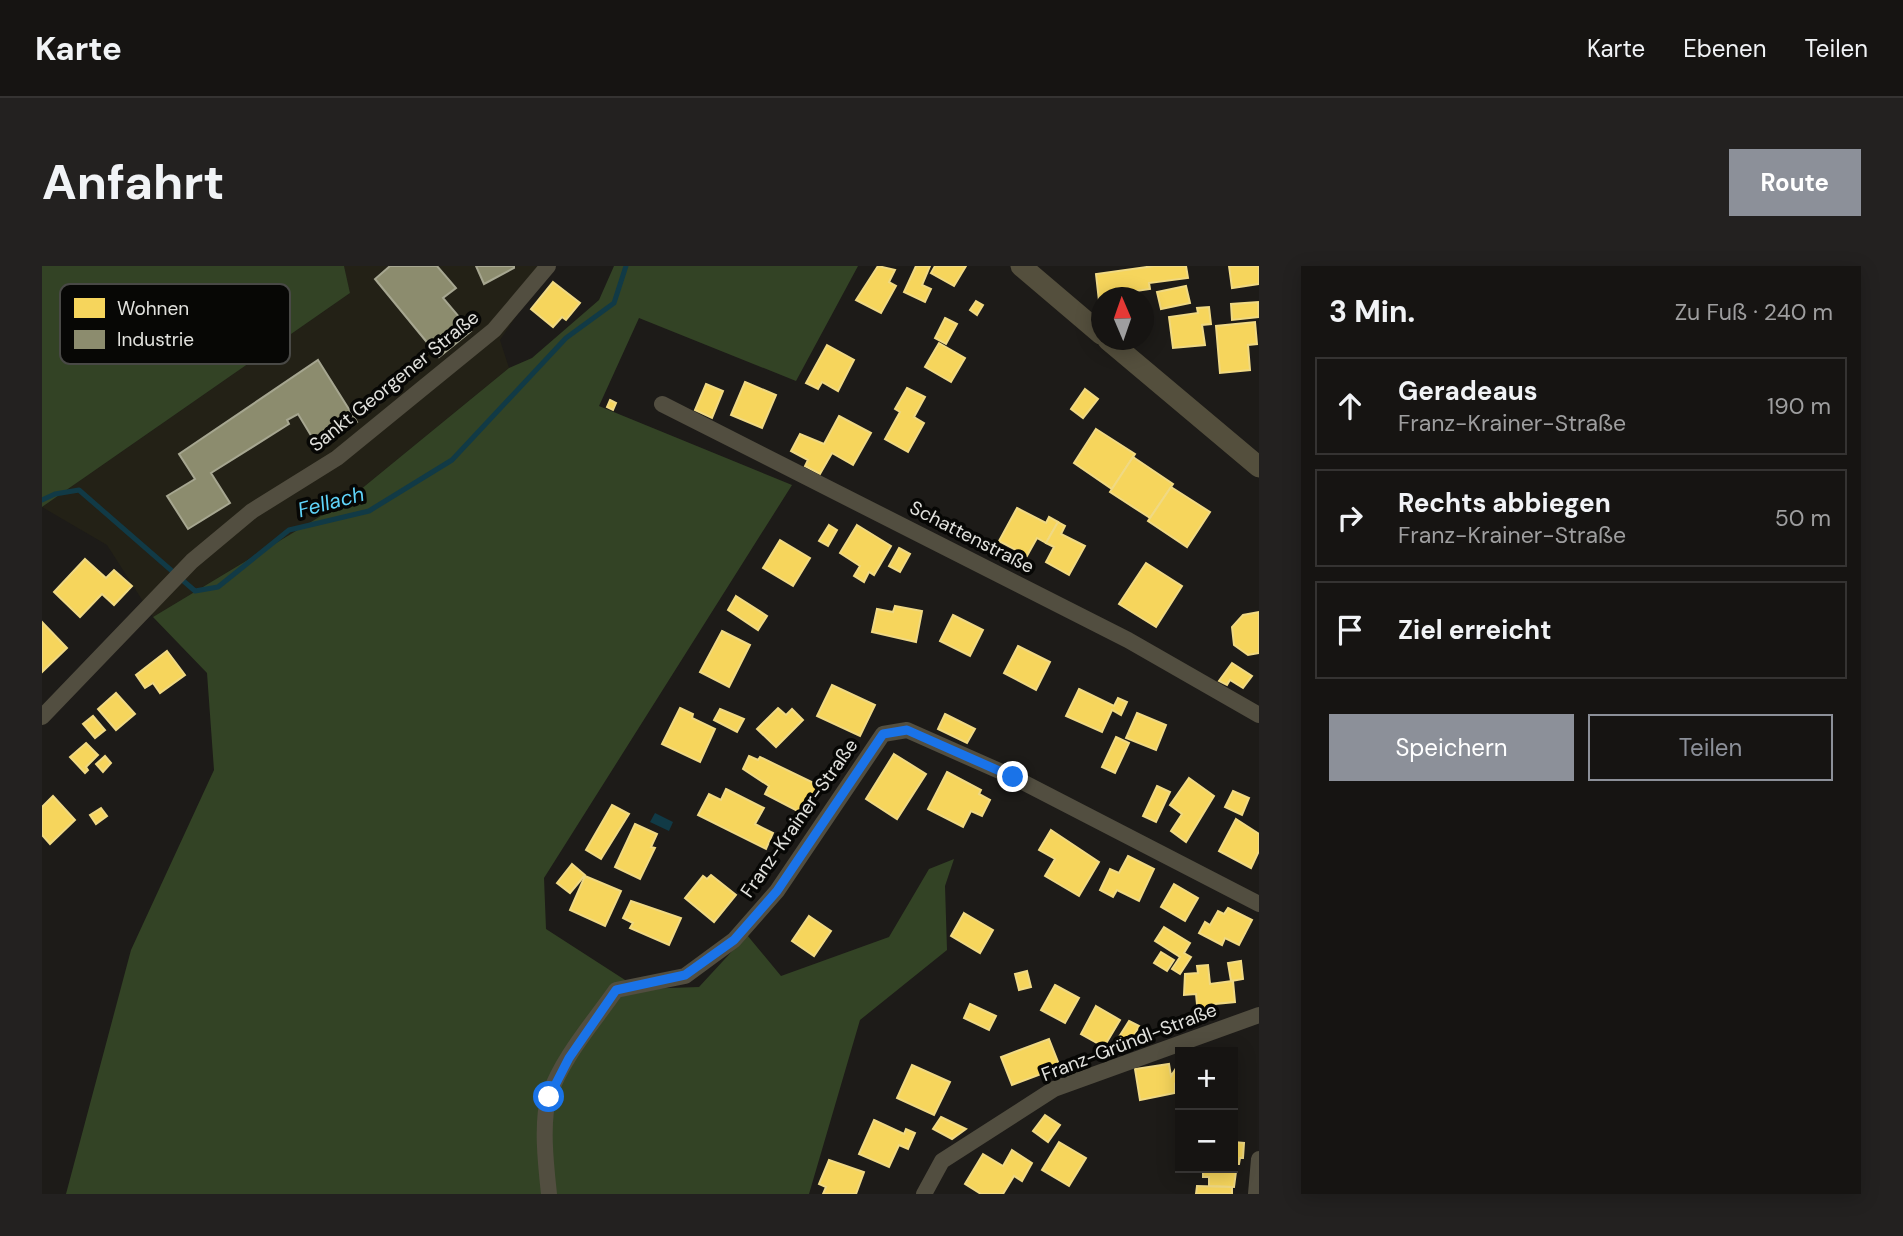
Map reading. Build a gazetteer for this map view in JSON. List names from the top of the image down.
{
  "streets": {
    "street": [
      "Sankt Georgener Straße",
      "Schattenstraße",
      "Franz-Krainer-Straße",
      "Franz-Gründl-Straße"
    ]
  },
  "water": ["Fellach"],
  "legend": ["Wohnen", "Industrie"],
  "north": "top",
  "page": {
    "header": "Karte",
    "nav": ["Karte", "Ebenen", "Teilen"],
    "buttons": [
      "Route",
      ["Speichern", "Teilen"]
    ],
    "title": "Anfahrt",
    "heading": ["3 Min.", "Zu Fuß · 240 m"],
    "list": [
      ["Geradeaus", "Franz-Krainer-Straße", "190 m"],
      ["Rechts abbiegen", "Franz-Krainer-Straße", "50 m"],
      "Ziel erreicht"
    ],
    "map_buttons": ["+", "−"]
  }
}
